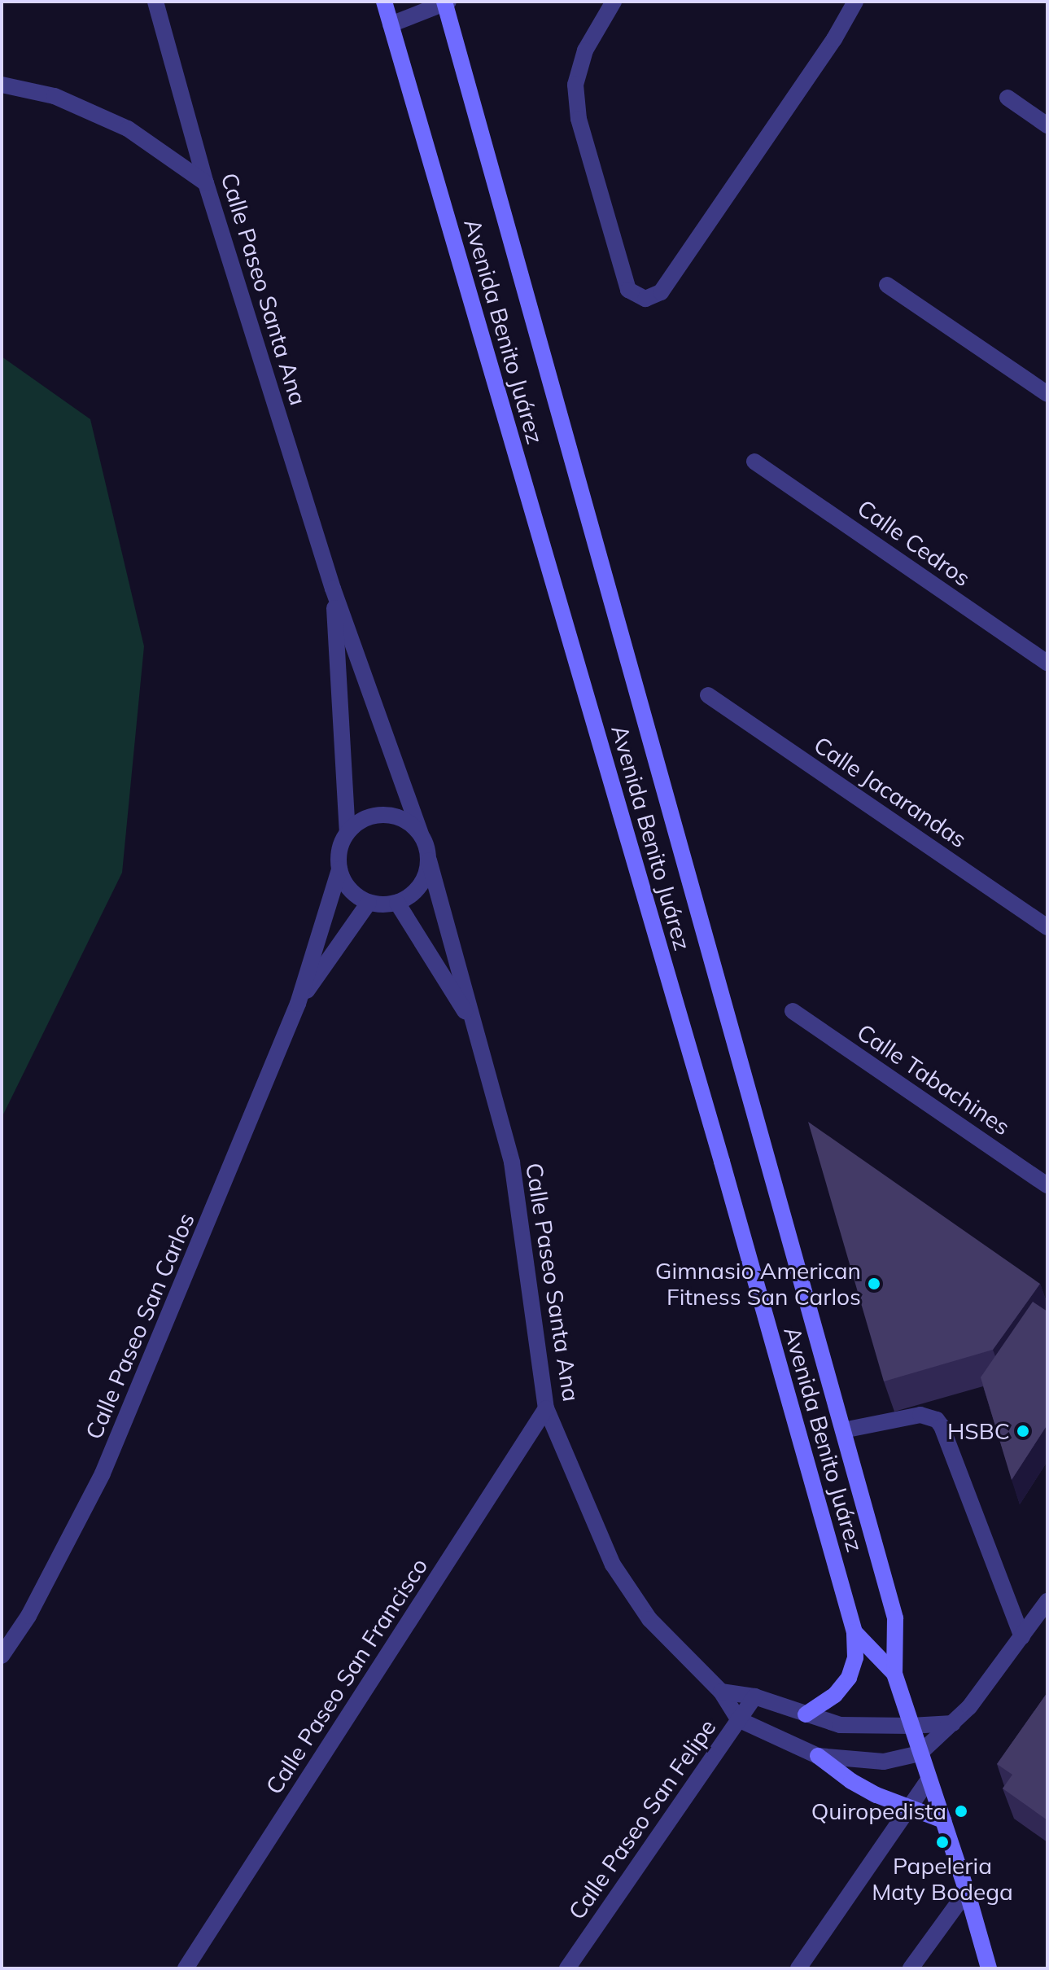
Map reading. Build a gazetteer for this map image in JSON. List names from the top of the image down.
{
  "streets": {
    "main road": ["Avenida Benito Juárez"],
    "street": [
      "Calle Paseo Santa Ana",
      "Calle Cedros",
      "Calle Jacarandas",
      "Calle Tabachines",
      "Calle Paseo San Carlos",
      "Calle Paseo San Francisco",
      "Calle Paseo San Felipe"
    ]
  },
  "crossings": [
    ["Calle Paseo Santa Ana", "Calle Paseo San Carlos"],
    ["Calle Paseo Santa Ana", "Calle Paseo San Francisco"],
    ["Calle Paseo Santa Ana", "Calle Paseo San Felipe"]
  ],
  "places": [
    "Gimnasio American Fitness San Carlos",
    "HSBC",
    "Quiropedista",
    "Papeleria Maty Bodega"
  ]
}
